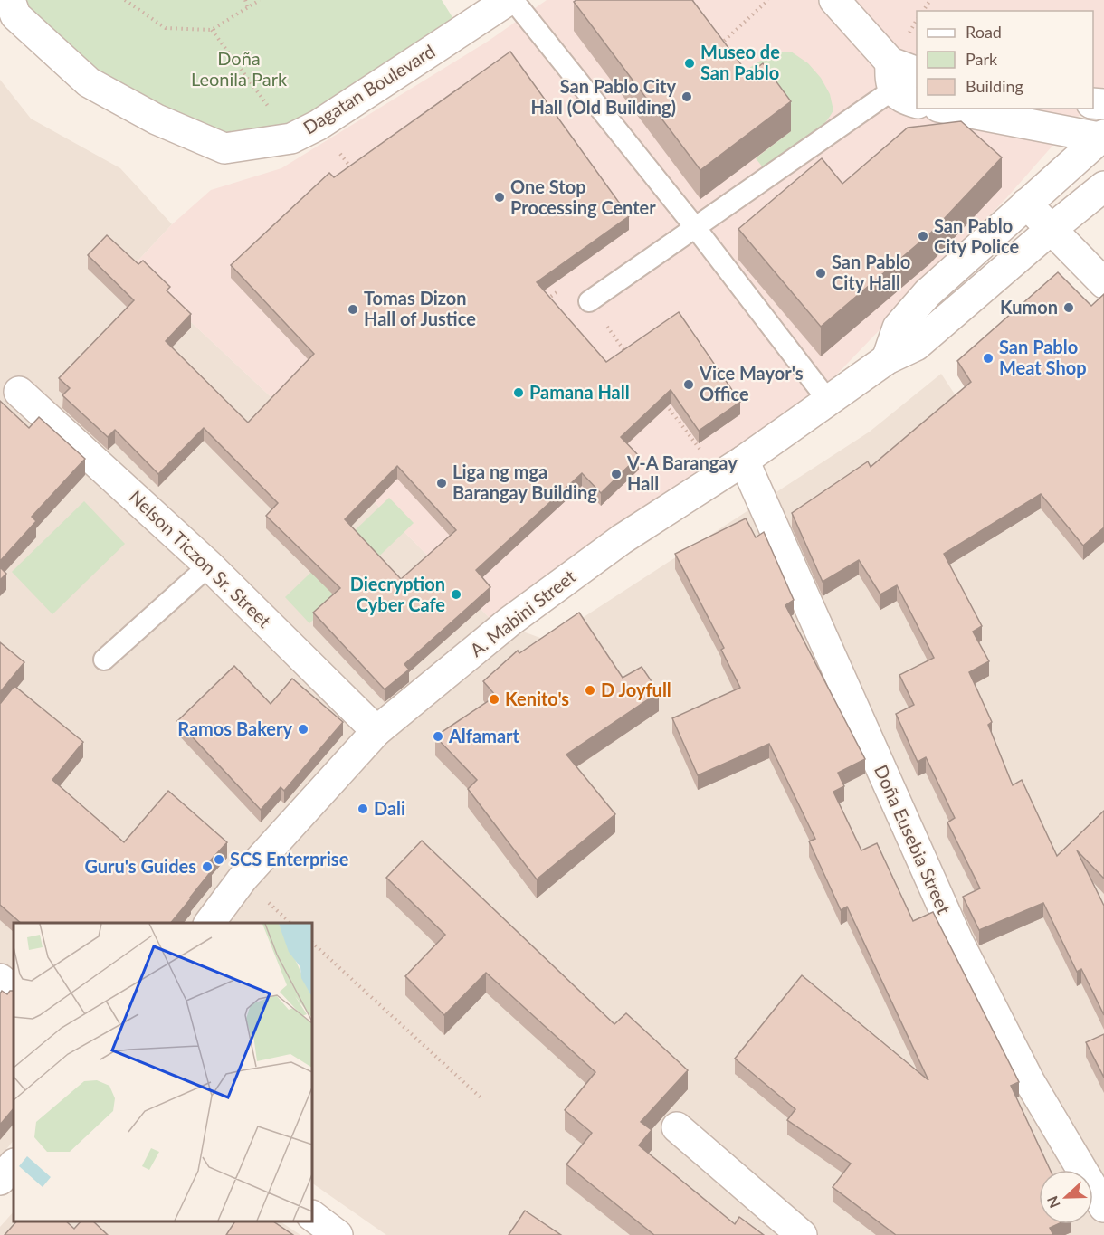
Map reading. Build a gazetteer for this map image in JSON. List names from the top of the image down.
{
  "streets": {
    "street": [
      "Dagatan Boulevard",
      "Nelson Ticzon Sr. Street",
      "A. Mabini Street",
      "Doña Eusebia Street"
    ]
  },
  "crossings": [
    ["Nelson Ticzon Sr. Street", "A. Mabini Street"],
    ["A. Mabini Street", "Doña Eusebia Street"]
  ],
  "parks": ["Doña Leonila Park"],
  "places": [
    "Museo de San Pablo",
    "San Pablo City Hall (Old Building)",
    "One Stop Processing Center",
    "San Pablo City Police",
    "San Pablo City Hall",
    "Kumon",
    "Tomas Dizon Hall of Justice",
    "San Pablo Meat Shop",
    "Vice Mayor's Office",
    "Pamana Hall",
    "V-A Barangay Hall",
    "Liga ng mga Barangay Building",
    "Diecryption Cyber Cafe",
    "D Joyfull",
    "Kenito's",
    "Ramos Bakery",
    "Alfamart",
    "Dali",
    "SCS Enterprise",
    "Guru's Guides"
  ],
  "legend": ["Road", "Park", "Building"],
  "north": "left"
}
